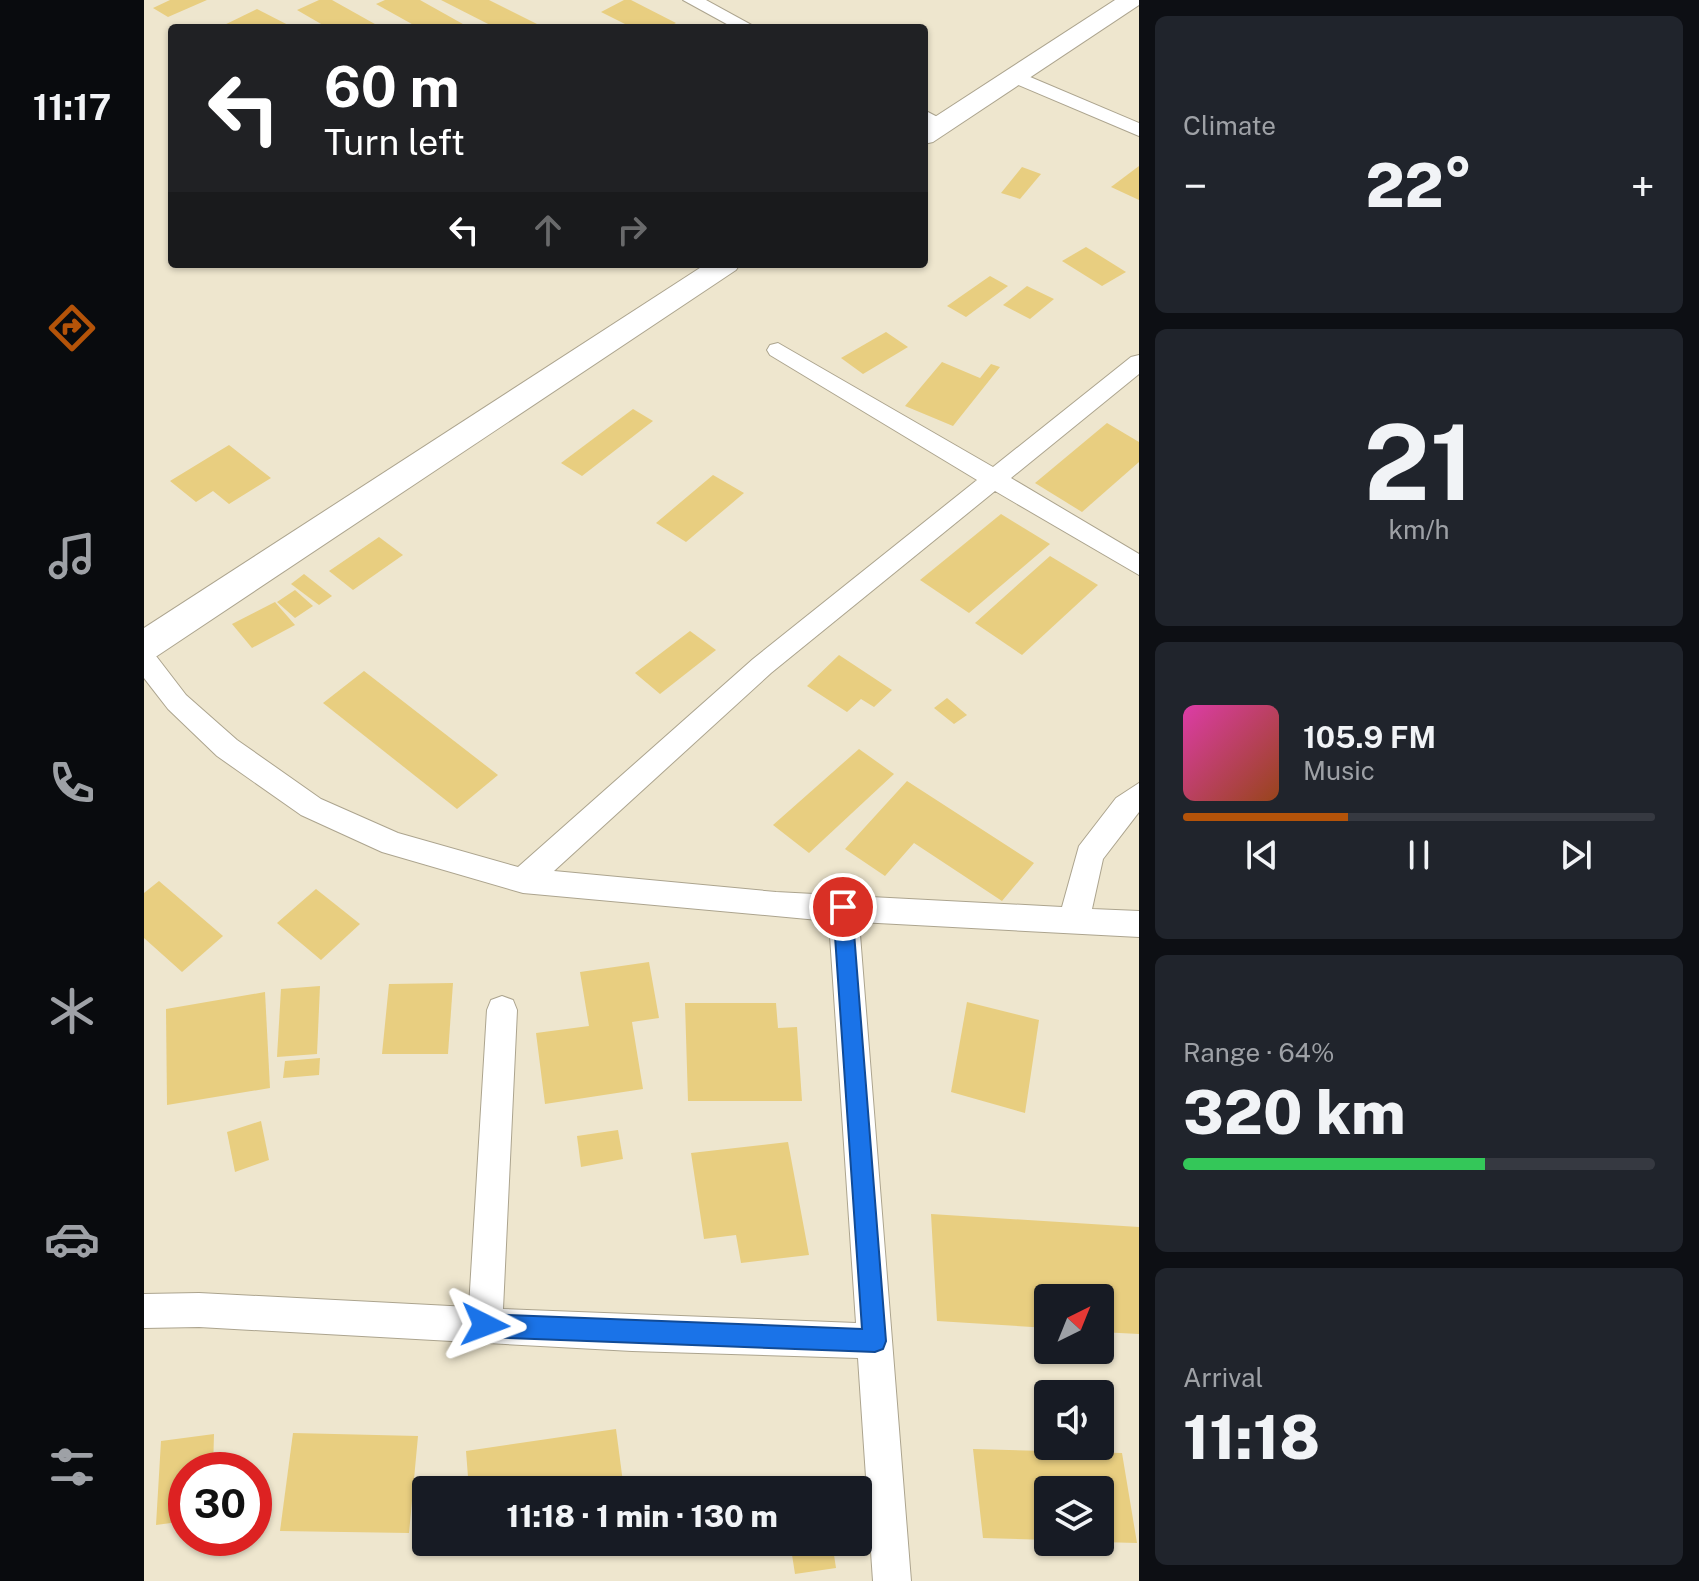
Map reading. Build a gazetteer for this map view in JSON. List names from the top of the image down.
{
  "north": "top right",
  "page": {
    "tabs": "11:17",
    "tile": [
      "Climate",
      ["21", "km/h"],
      ["Range · 64%", "320 km"],
      ["Arrival", "11:18"]
    ],
    "turn": ["60 m", "Turn left"],
    "heat": ["−", "22°", "+"],
    "song": ["105.9 FM", "Music"],
    "limit": "30",
    "trip": "11:18 · 1 min · 130 m"
  }
}
